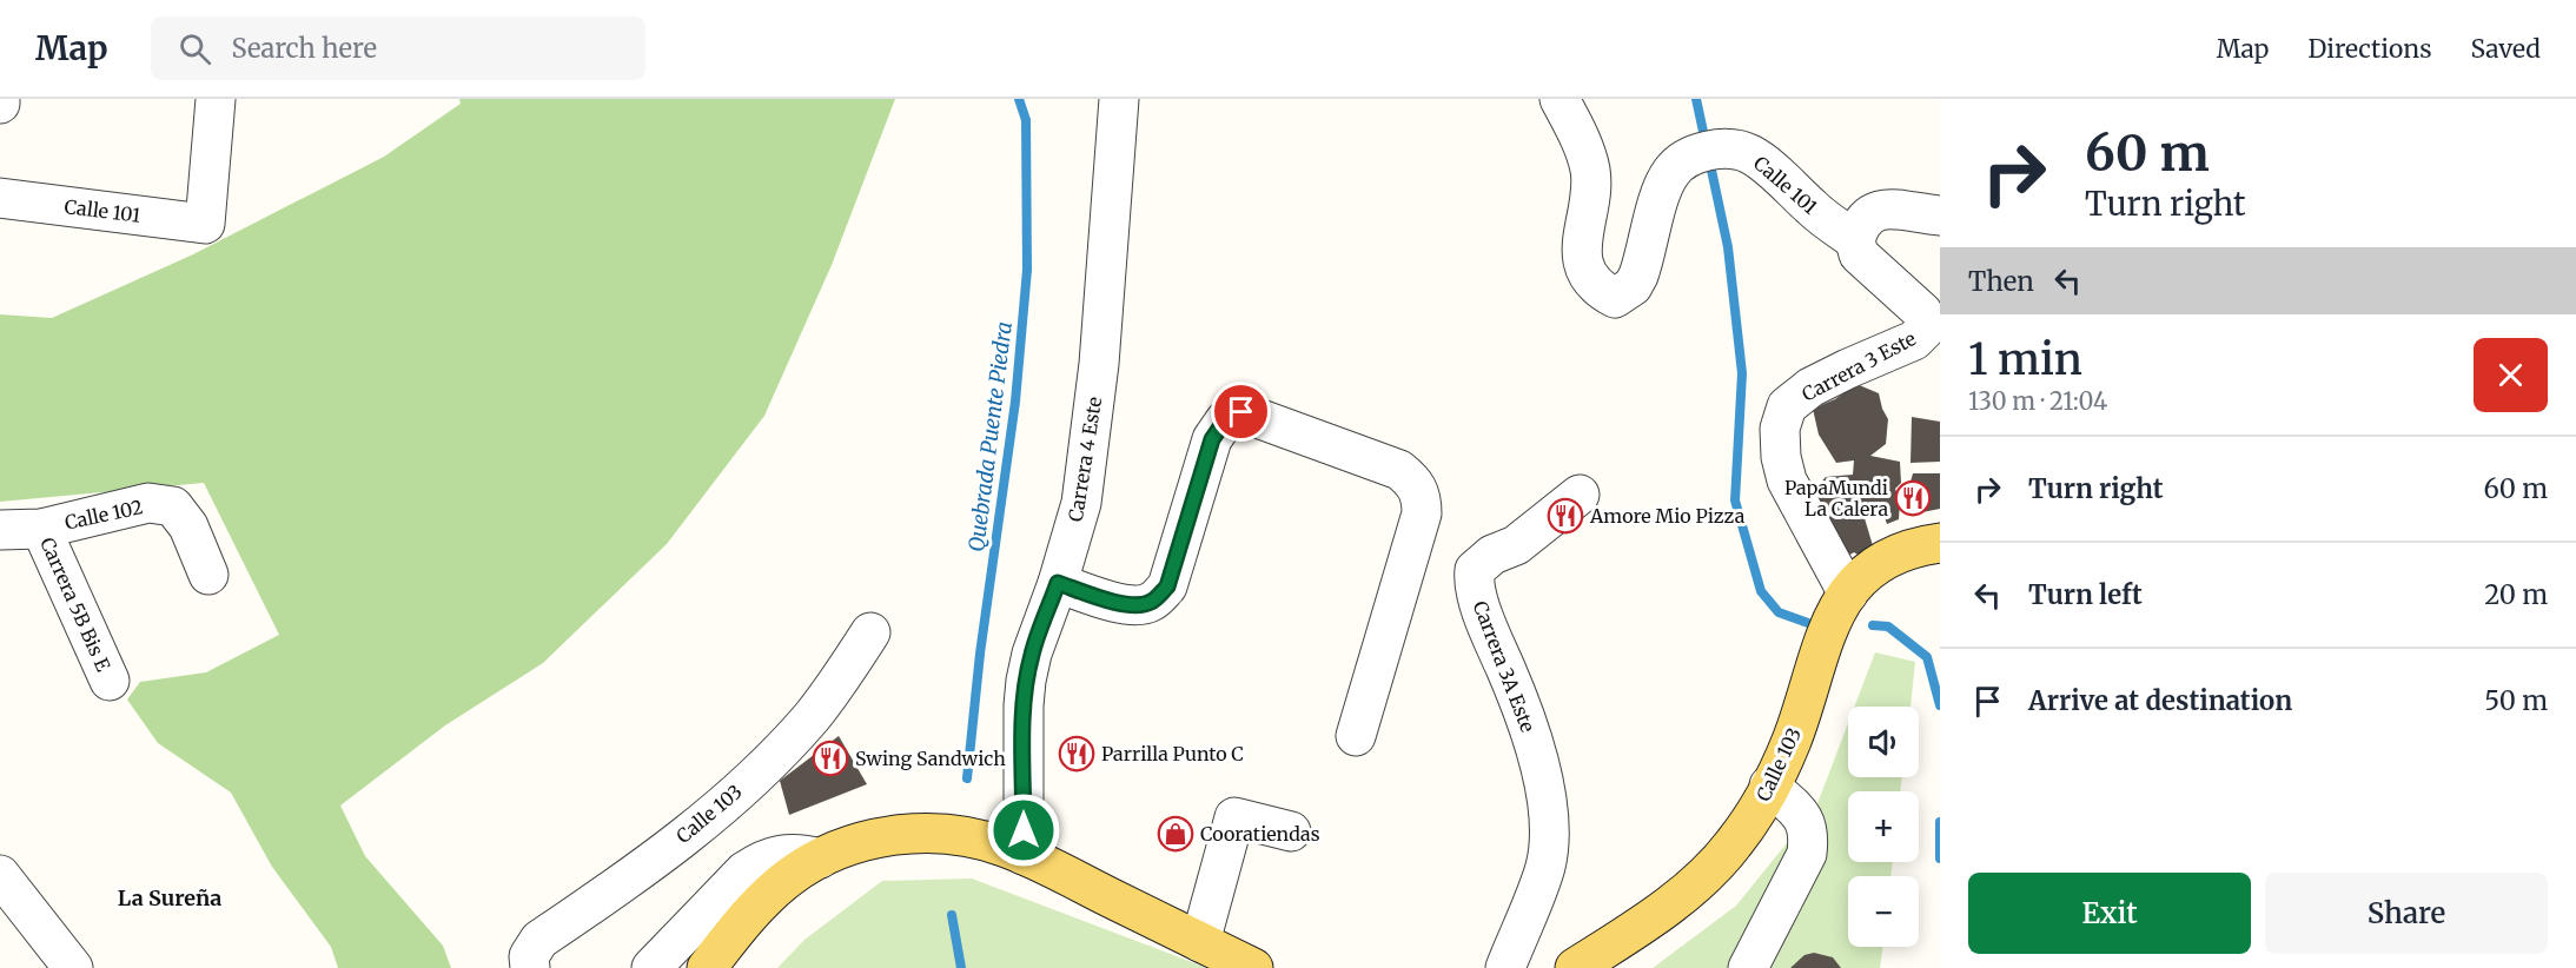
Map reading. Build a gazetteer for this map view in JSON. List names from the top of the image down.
{
  "streets": {
    "main road": ["Calle 103"],
    "street": [
      "Calle 101",
      "Carrera 3 Este",
      "Carrera 4 Este",
      "Calle 102",
      "Carrera 5B Bis E",
      "Carrera 3A Este"
    ]
  },
  "crossings": [
    ["Calle 101", "Carrera 3 Este"],
    ["Carrera 3 Este", "Calle 103"],
    ["Calle 102", "Carrera 5B Bis E"]
  ],
  "districts": ["La Sureña"],
  "water": ["Quebrada Puente Piedra"],
  "places": {
    "restaurant": [
      "PapaMundi La Calera",
      "Amore Mio Pizza",
      "Parrilla Punto C",
      "Swing Sandwich"
    ],
    "shop": ["Cooratiendas"]
  },
  "page": {
    "header": "Map",
    "search": "Search here",
    "nav": ["Map", "Directions", "Saved"],
    "turn": ["60 m", "Turn right"],
    "then": "Then",
    "heading": ["1 min", "130 m · 21:04"],
    "list": [
      {
        "name": "Turn right",
        "value": "60 m"
      },
      {
        "name": "Turn left",
        "value": "20 m"
      },
      {
        "name": "Arrive at destination",
        "value": "50 m"
      }
    ],
    "map_buttons": ["+", "−"],
    "buttons": ["Exit", "Share"]
  }
}
